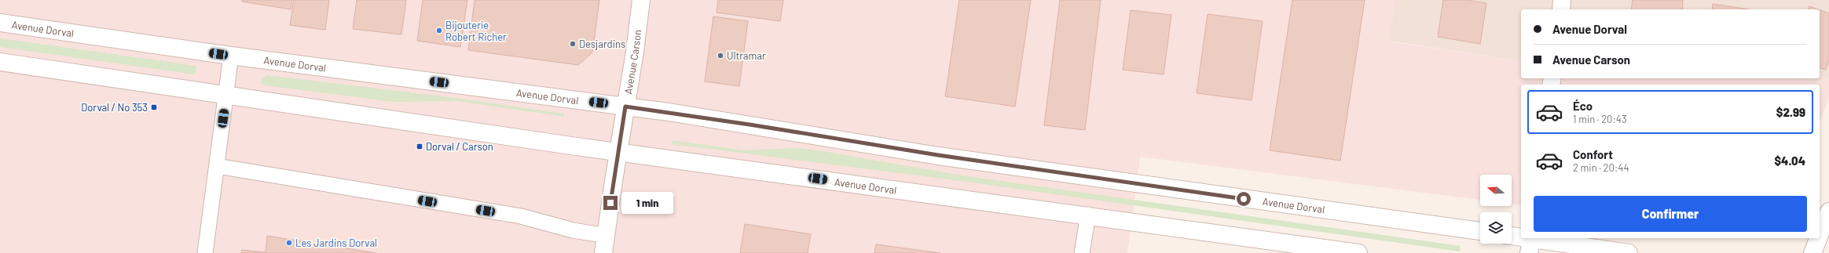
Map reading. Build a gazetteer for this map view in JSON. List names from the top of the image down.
{
  "streets": {
    "street": ["Avenue Dorval", "Avenue Carson"]
  },
  "crossings": [
    ["Avenue Dorval", "Avenue Carson"]
  ],
  "places": {
    "other": [
      "Bijouterie Robert Richer",
      "Desjardins",
      "Ultramar",
      "Les Jardins Dorval"
    ],
    "transit": ["Dorval / No 353", "Dorval / Carson"]
  },
  "north": "left",
  "page": {
    "banner": ["Avenue Dorval", "Avenue Carson"],
    "list": [
      {
        "name": "Éco",
        "note": "1 min · 20:43",
        "value": "$2.99"
      },
      {
        "name": "Confort",
        "note": "2 min · 20:44",
        "value": "$4.04"
      }
    ],
    "buttons": "Confirmer",
    "bubble": "1 min"
  }
}
